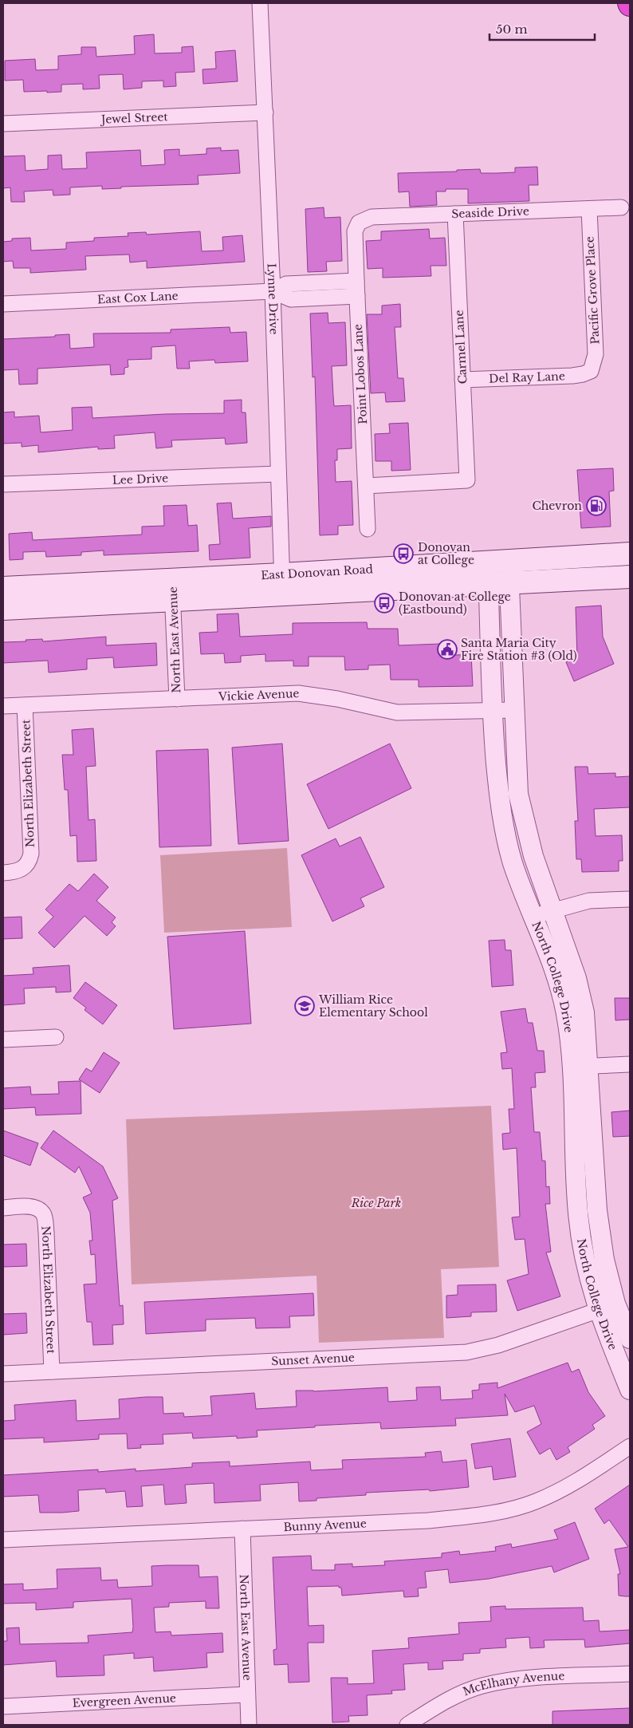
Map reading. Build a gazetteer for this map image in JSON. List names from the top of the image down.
{
  "streets": {
    "main road": ["East Donovan Road"],
    "street": [
      "Jewel Street",
      "Seaside Drive",
      "Pacific Grove Place",
      "East Cox Lane",
      "Lynne Drive",
      "Carmel Lane",
      "Point Lobos Lane",
      "Del Ray Lane",
      "Lee Drive",
      "North East Avenue",
      "Vickie Avenue",
      "North Elizabeth Street",
      "North College Drive",
      "Sunset Avenue",
      "Bunny Avenue",
      "McElhany Avenue",
      "Evergreen Avenue"
    ]
  },
  "crossings": [
    ["Jewel Street", "Lynne Drive"],
    ["Seaside Drive", "Pacific Grove Place"],
    ["Seaside Drive", "Carmel Lane"],
    ["Seaside Drive", "Point Lobos Lane"],
    ["Pacific Grove Place", "Del Ray Lane"],
    ["East Cox Lane", "Lynne Drive"],
    ["East Cox Lane", "Point Lobos Lane"],
    ["Lynne Drive", "Lee Drive"],
    ["Lynne Drive", "East Donovan Road"],
    ["Carmel Lane", "Point Lobos Lane"],
    ["Carmel Lane", "Del Ray Lane"],
    ["East Donovan Road", "North East Avenue"],
    ["East Donovan Road", "North College Drive"],
    ["North East Avenue", "Vickie Avenue"],
    ["North East Avenue", "Bunny Avenue"],
    ["North East Avenue", "Evergreen Avenue"],
    ["Vickie Avenue", "North Elizabeth Street"],
    ["Vickie Avenue", "North College Drive"],
    ["North Elizabeth Street", "Sunset Avenue"],
    ["North College Drive", "Sunset Avenue"]
  ],
  "parks": ["Rice Park"],
  "places": {
    "fuel station": ["Chevron"],
    "bus stop": ["Donovan at College", "Donovan at College (Eastbound)"],
    "public building": ["Santa Maria City Fire Station #3 (Old)"],
    "school or university": ["William Rice Elementary School"]
  },
  "scale_bar": "50 m"
}
